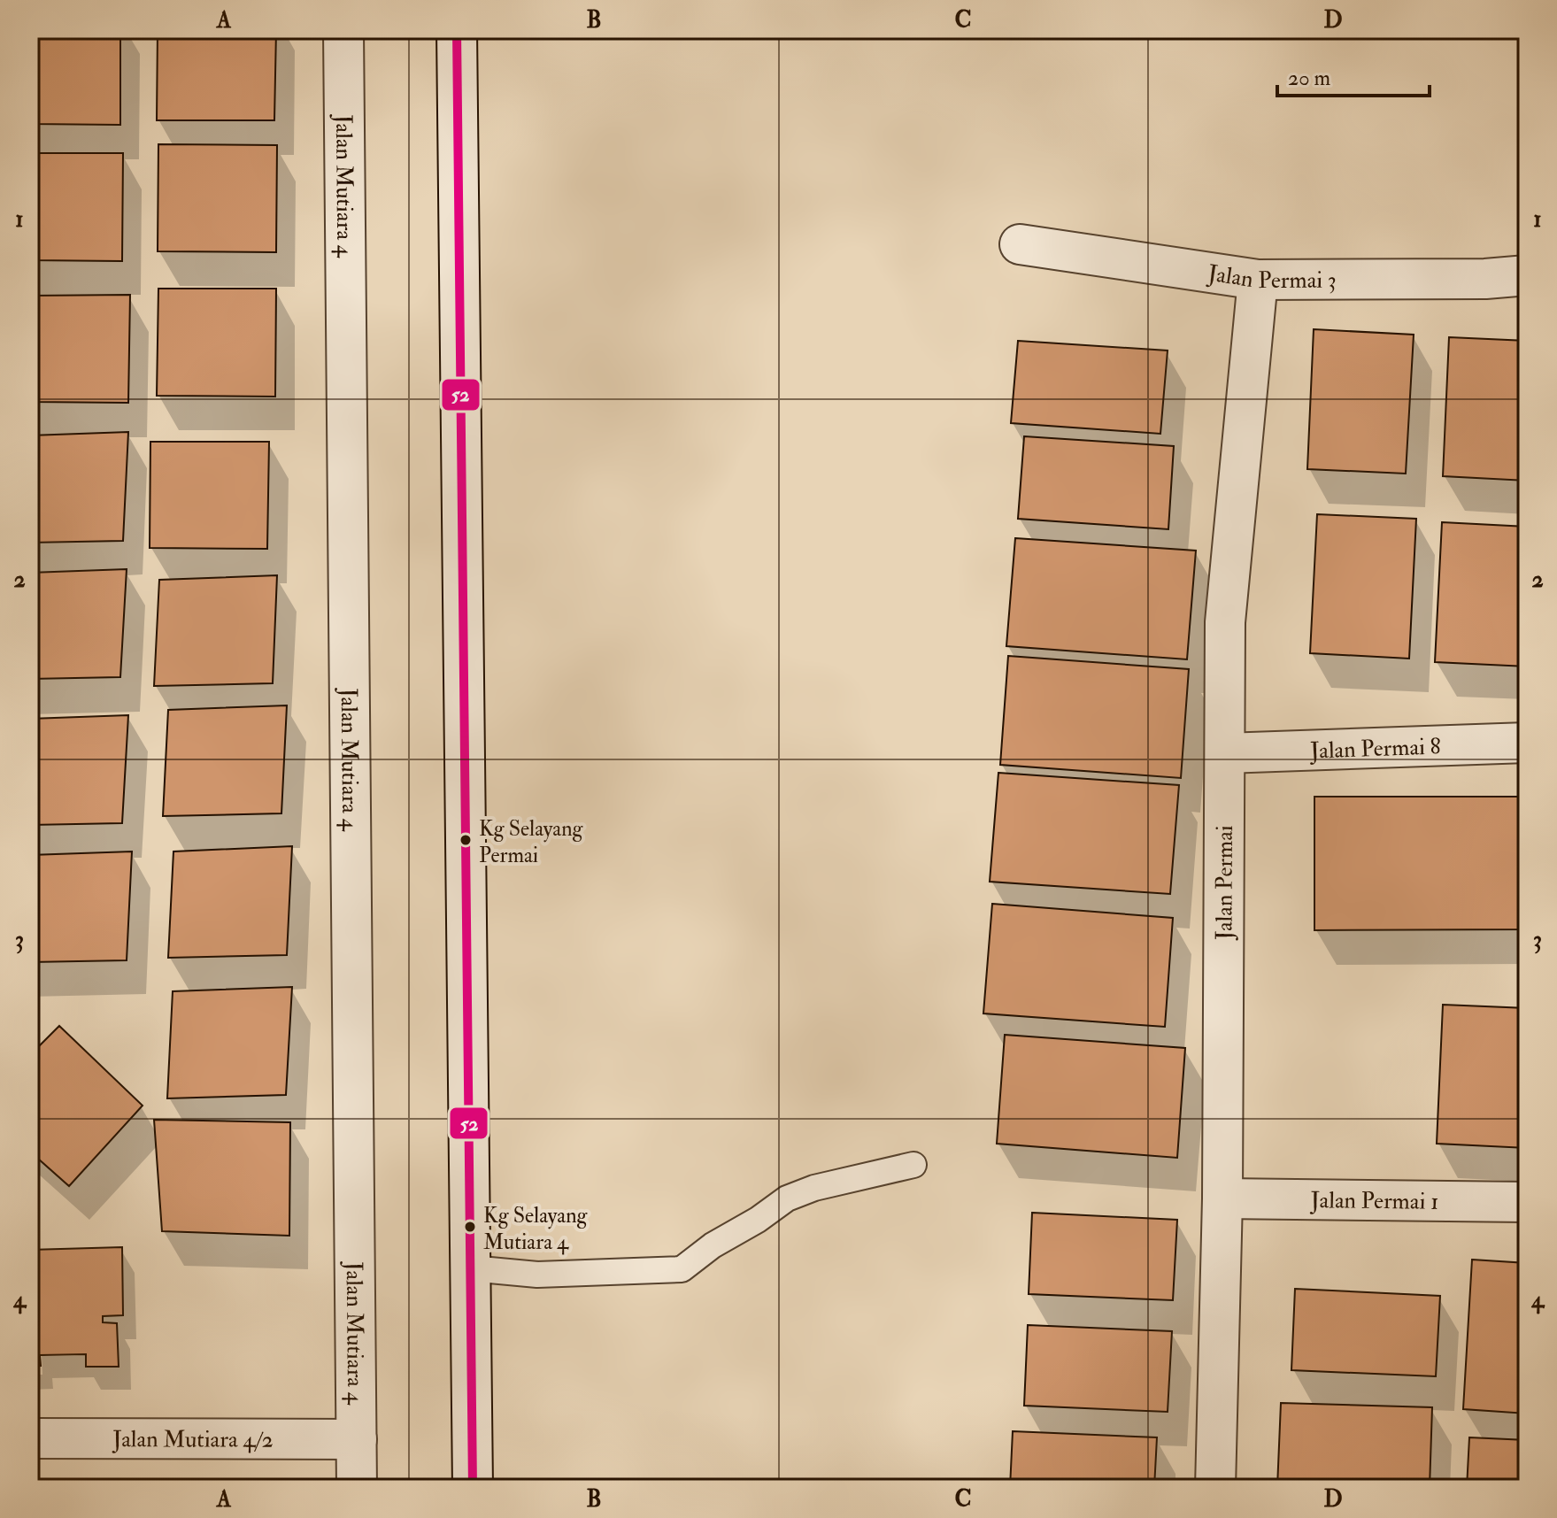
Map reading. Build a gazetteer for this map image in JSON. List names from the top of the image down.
{
  "streets": {
    "street": [
      "Jalan Mutiara 4",
      "Jalan Permai 3",
      "Jalan Permai 8",
      "Jalan Permai",
      "Jalan Permai 1",
      "Jalan Mutiara 4/2"
    ]
  },
  "crossings": [
    ["Jalan Mutiara 4", "Jalan Mutiara 4/2"],
    ["Jalan Permai 3", "Jalan Permai"],
    ["Jalan Permai 8", "Jalan Permai"],
    ["Jalan Permai", "Jalan Permai 1"]
  ],
  "places": ["Kg Selayang Permai", "Kg Selayang Mutiara 4"],
  "lines": ["transit line 52"],
  "scale_bar": "20 m",
  "grid": {
    "columns": [
      "A",
      "B",
      "C",
      "D"
    ],
    "rows": [
      "1",
      "2",
      "3",
      "4"
    ]
  }
}
